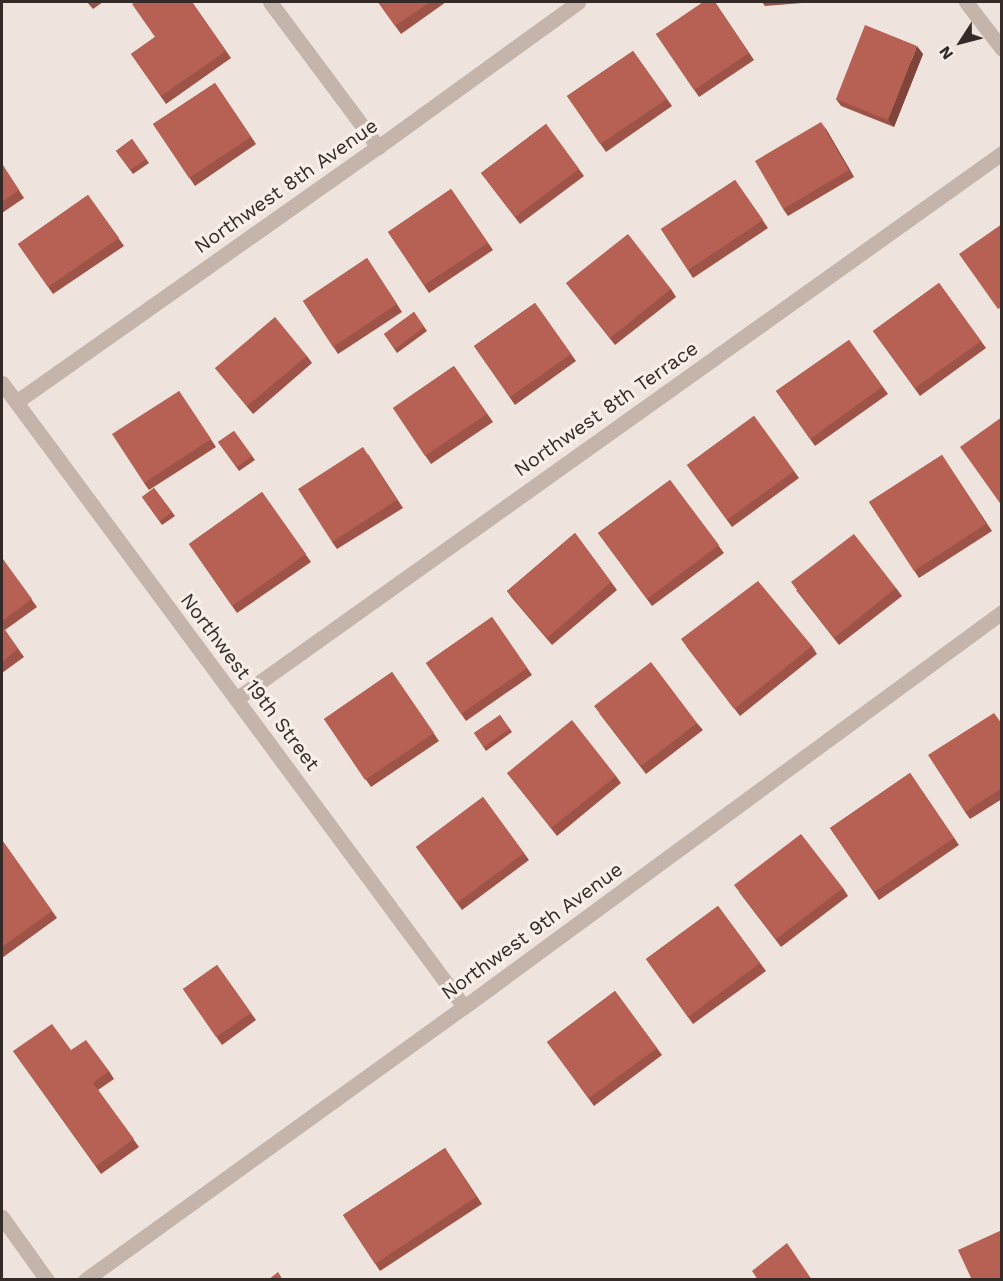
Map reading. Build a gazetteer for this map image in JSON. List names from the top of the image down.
{
  "streets": {
    "street": [
      "Northwest 8th Avenue",
      "Northwest 8th Terrace",
      "Northwest 19th Street",
      "Northwest 9th Avenue"
    ]
  },
  "crossings": [
    ["Northwest 8th Avenue", "Northwest 19th Street"],
    ["Northwest 8th Terrace", "Northwest 19th Street"],
    ["Northwest 19th Street", "Northwest 9th Avenue"]
  ],
  "north": "bottom left"
}
